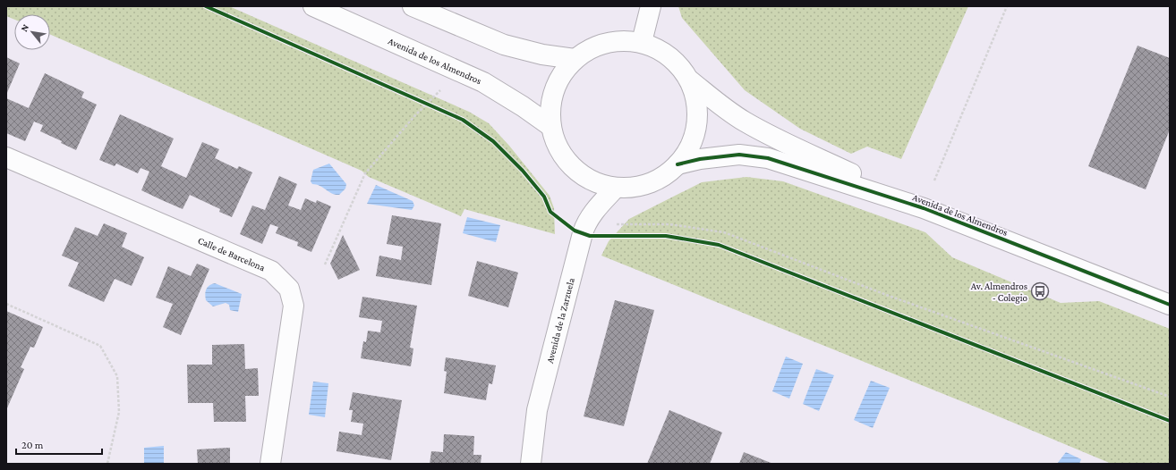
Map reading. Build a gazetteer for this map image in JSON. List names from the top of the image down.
{
  "streets": {
    "street": ["Avenida de los Almendros", "Calle de Barcelona", "Avenida de la Zarzuela"]
  },
  "places": {
    "bus stop": ["Av. Almendros - Colegio"]
  },
  "scale_bar": "20 m",
  "north": "top left"
}
